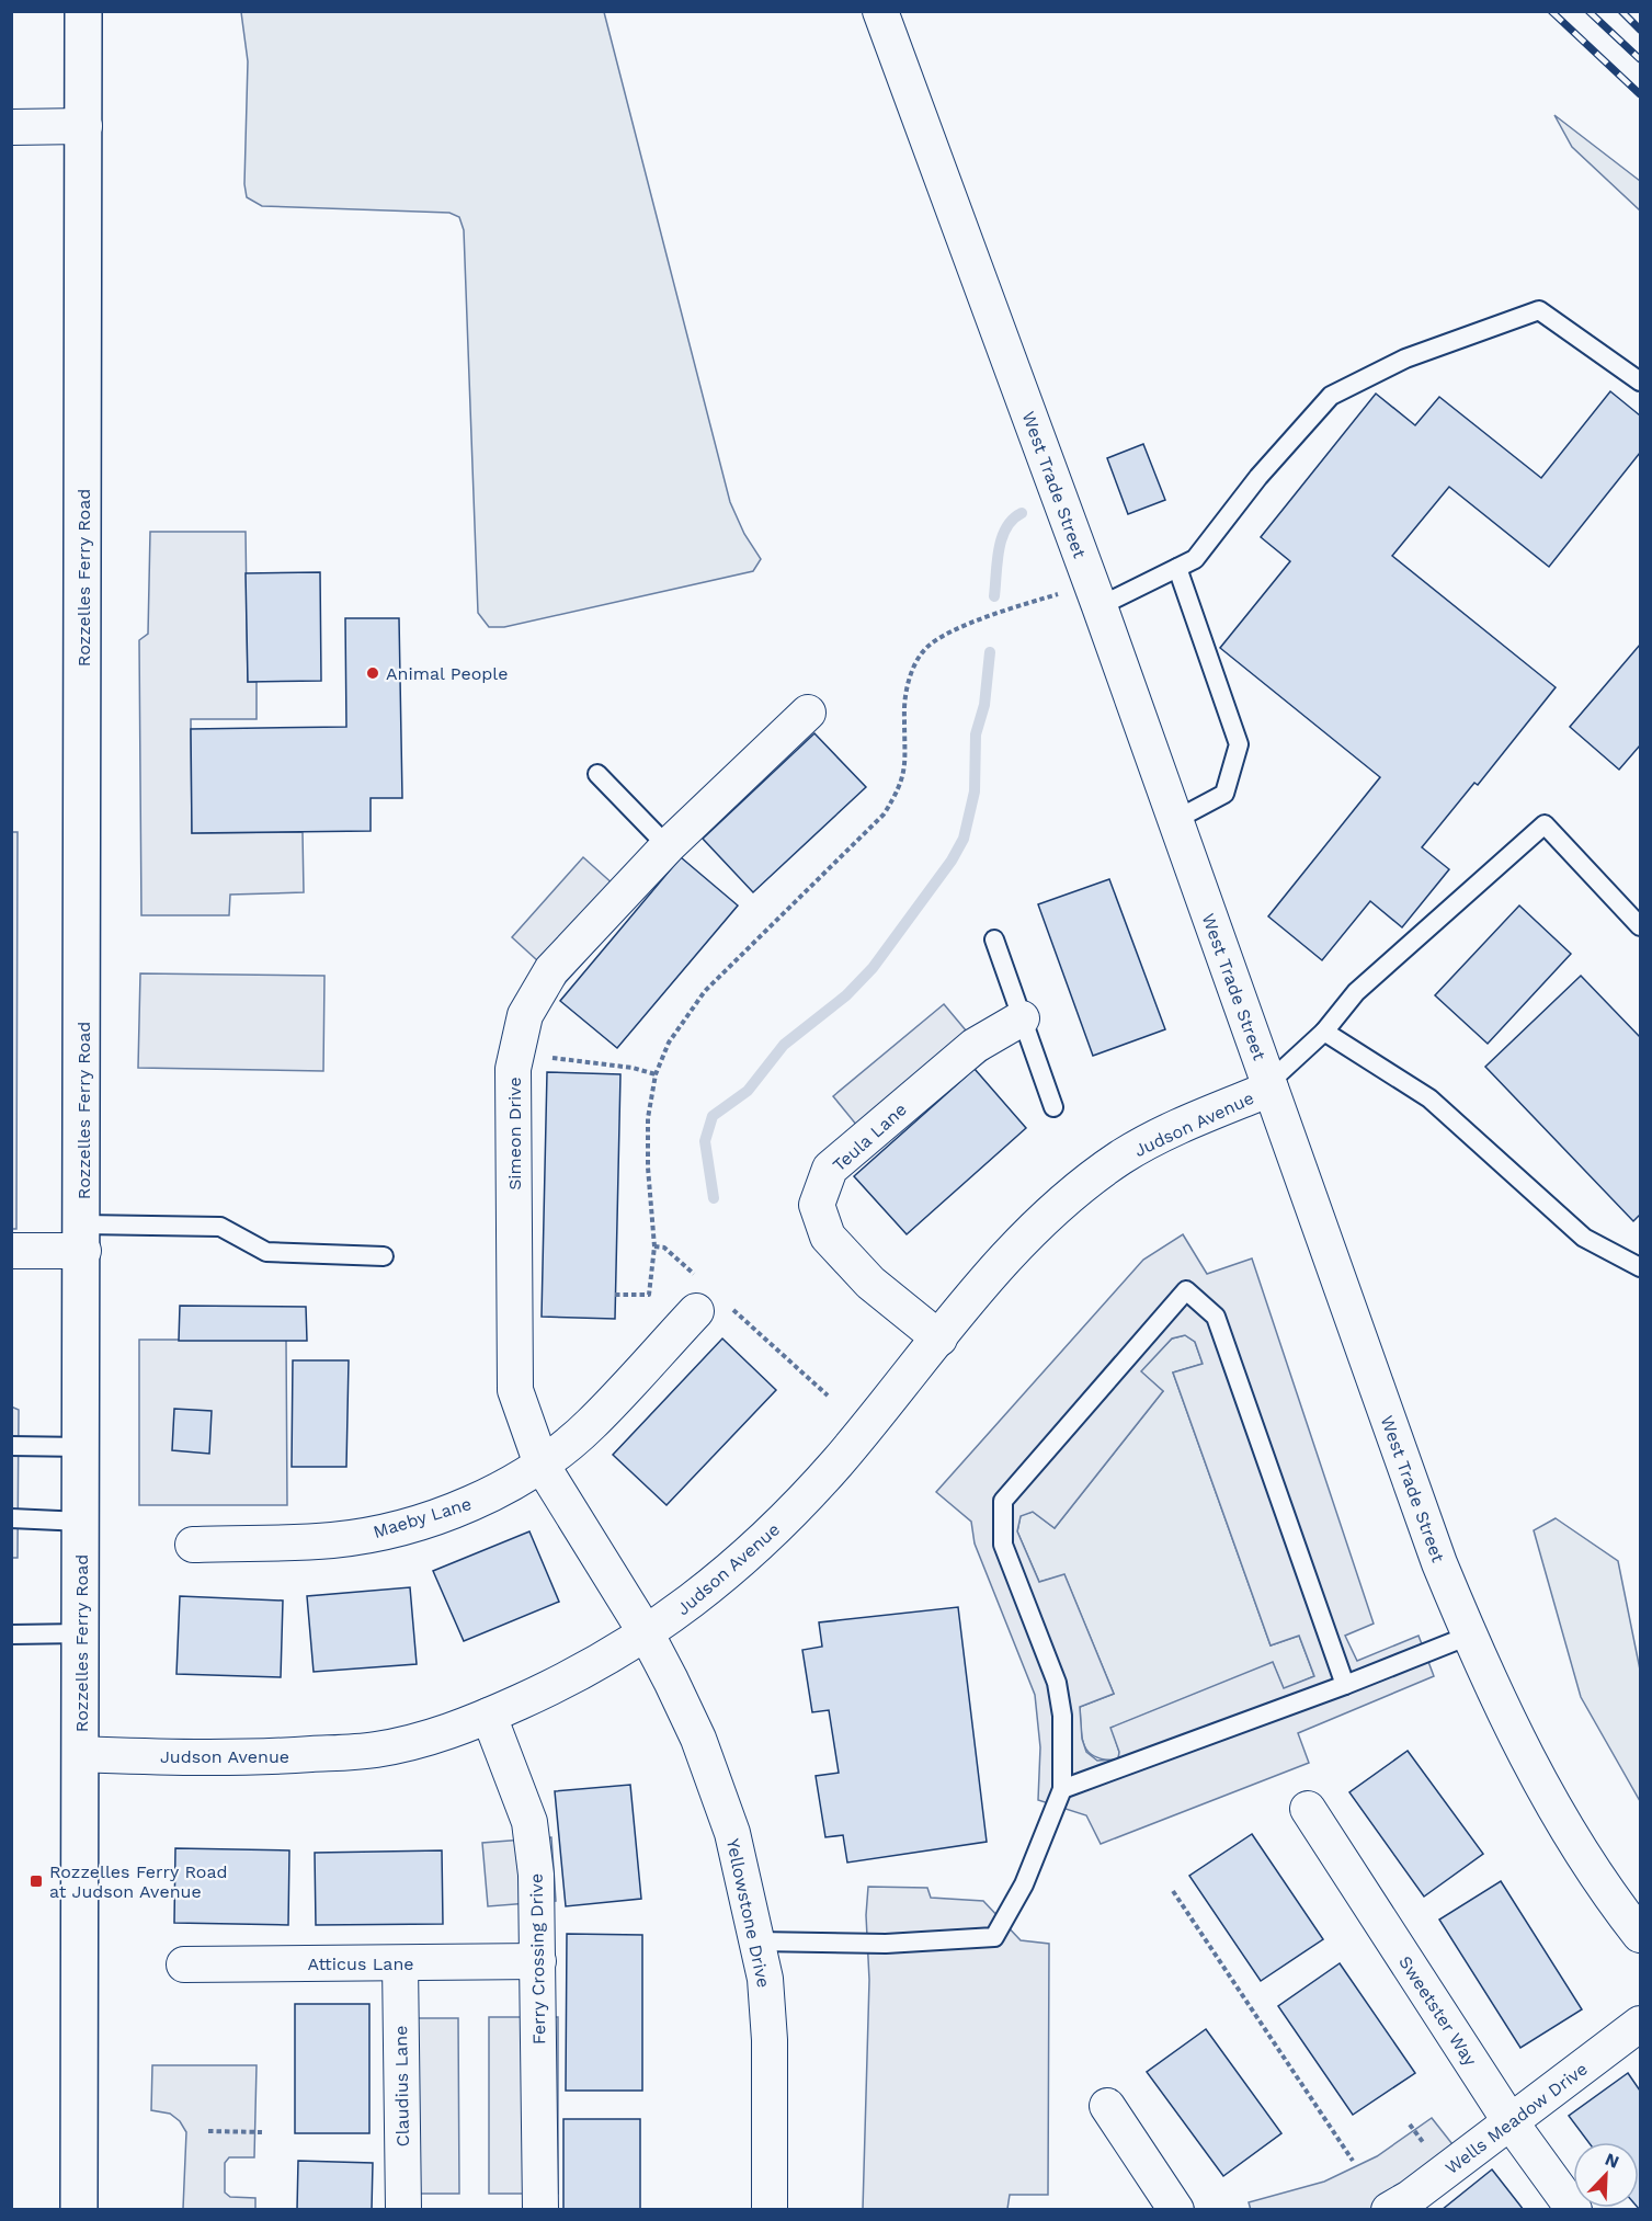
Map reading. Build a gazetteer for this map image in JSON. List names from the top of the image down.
{
  "streets": {
    "street": [
      "West Trade Street",
      "Rozzelles Ferry Road",
      "Judson Avenue",
      "Simeon Drive",
      "Teula Lane",
      "Maeby Lane",
      "Yellowstone Drive",
      "Ferry Crossing Drive",
      "Atticus Lane",
      "Sweetster Way",
      "Claudius Lane",
      "Wells Meadow Drive"
    ]
  },
  "crossings": [
    ["West Trade Street", "Judson Avenue"],
    ["Rozzelles Ferry Road", "Judson Avenue"],
    ["Judson Avenue", "Simeon Drive"],
    ["Judson Avenue", "Teula Lane"],
    ["Judson Avenue", "Yellowstone Drive"],
    ["Judson Avenue", "Ferry Crossing Drive"],
    ["Simeon Drive", "Maeby Lane"],
    ["Simeon Drive", "Yellowstone Drive"],
    ["Ferry Crossing Drive", "Atticus Lane"],
    ["Atticus Lane", "Claudius Lane"],
    ["Sweetster Way", "Wells Meadow Drive"]
  ],
  "places": {
    "other": ["Animal People"],
    "transit": ["Rozzelles Ferry Road at Judson Avenue"]
  },
  "north": "top right"
}
